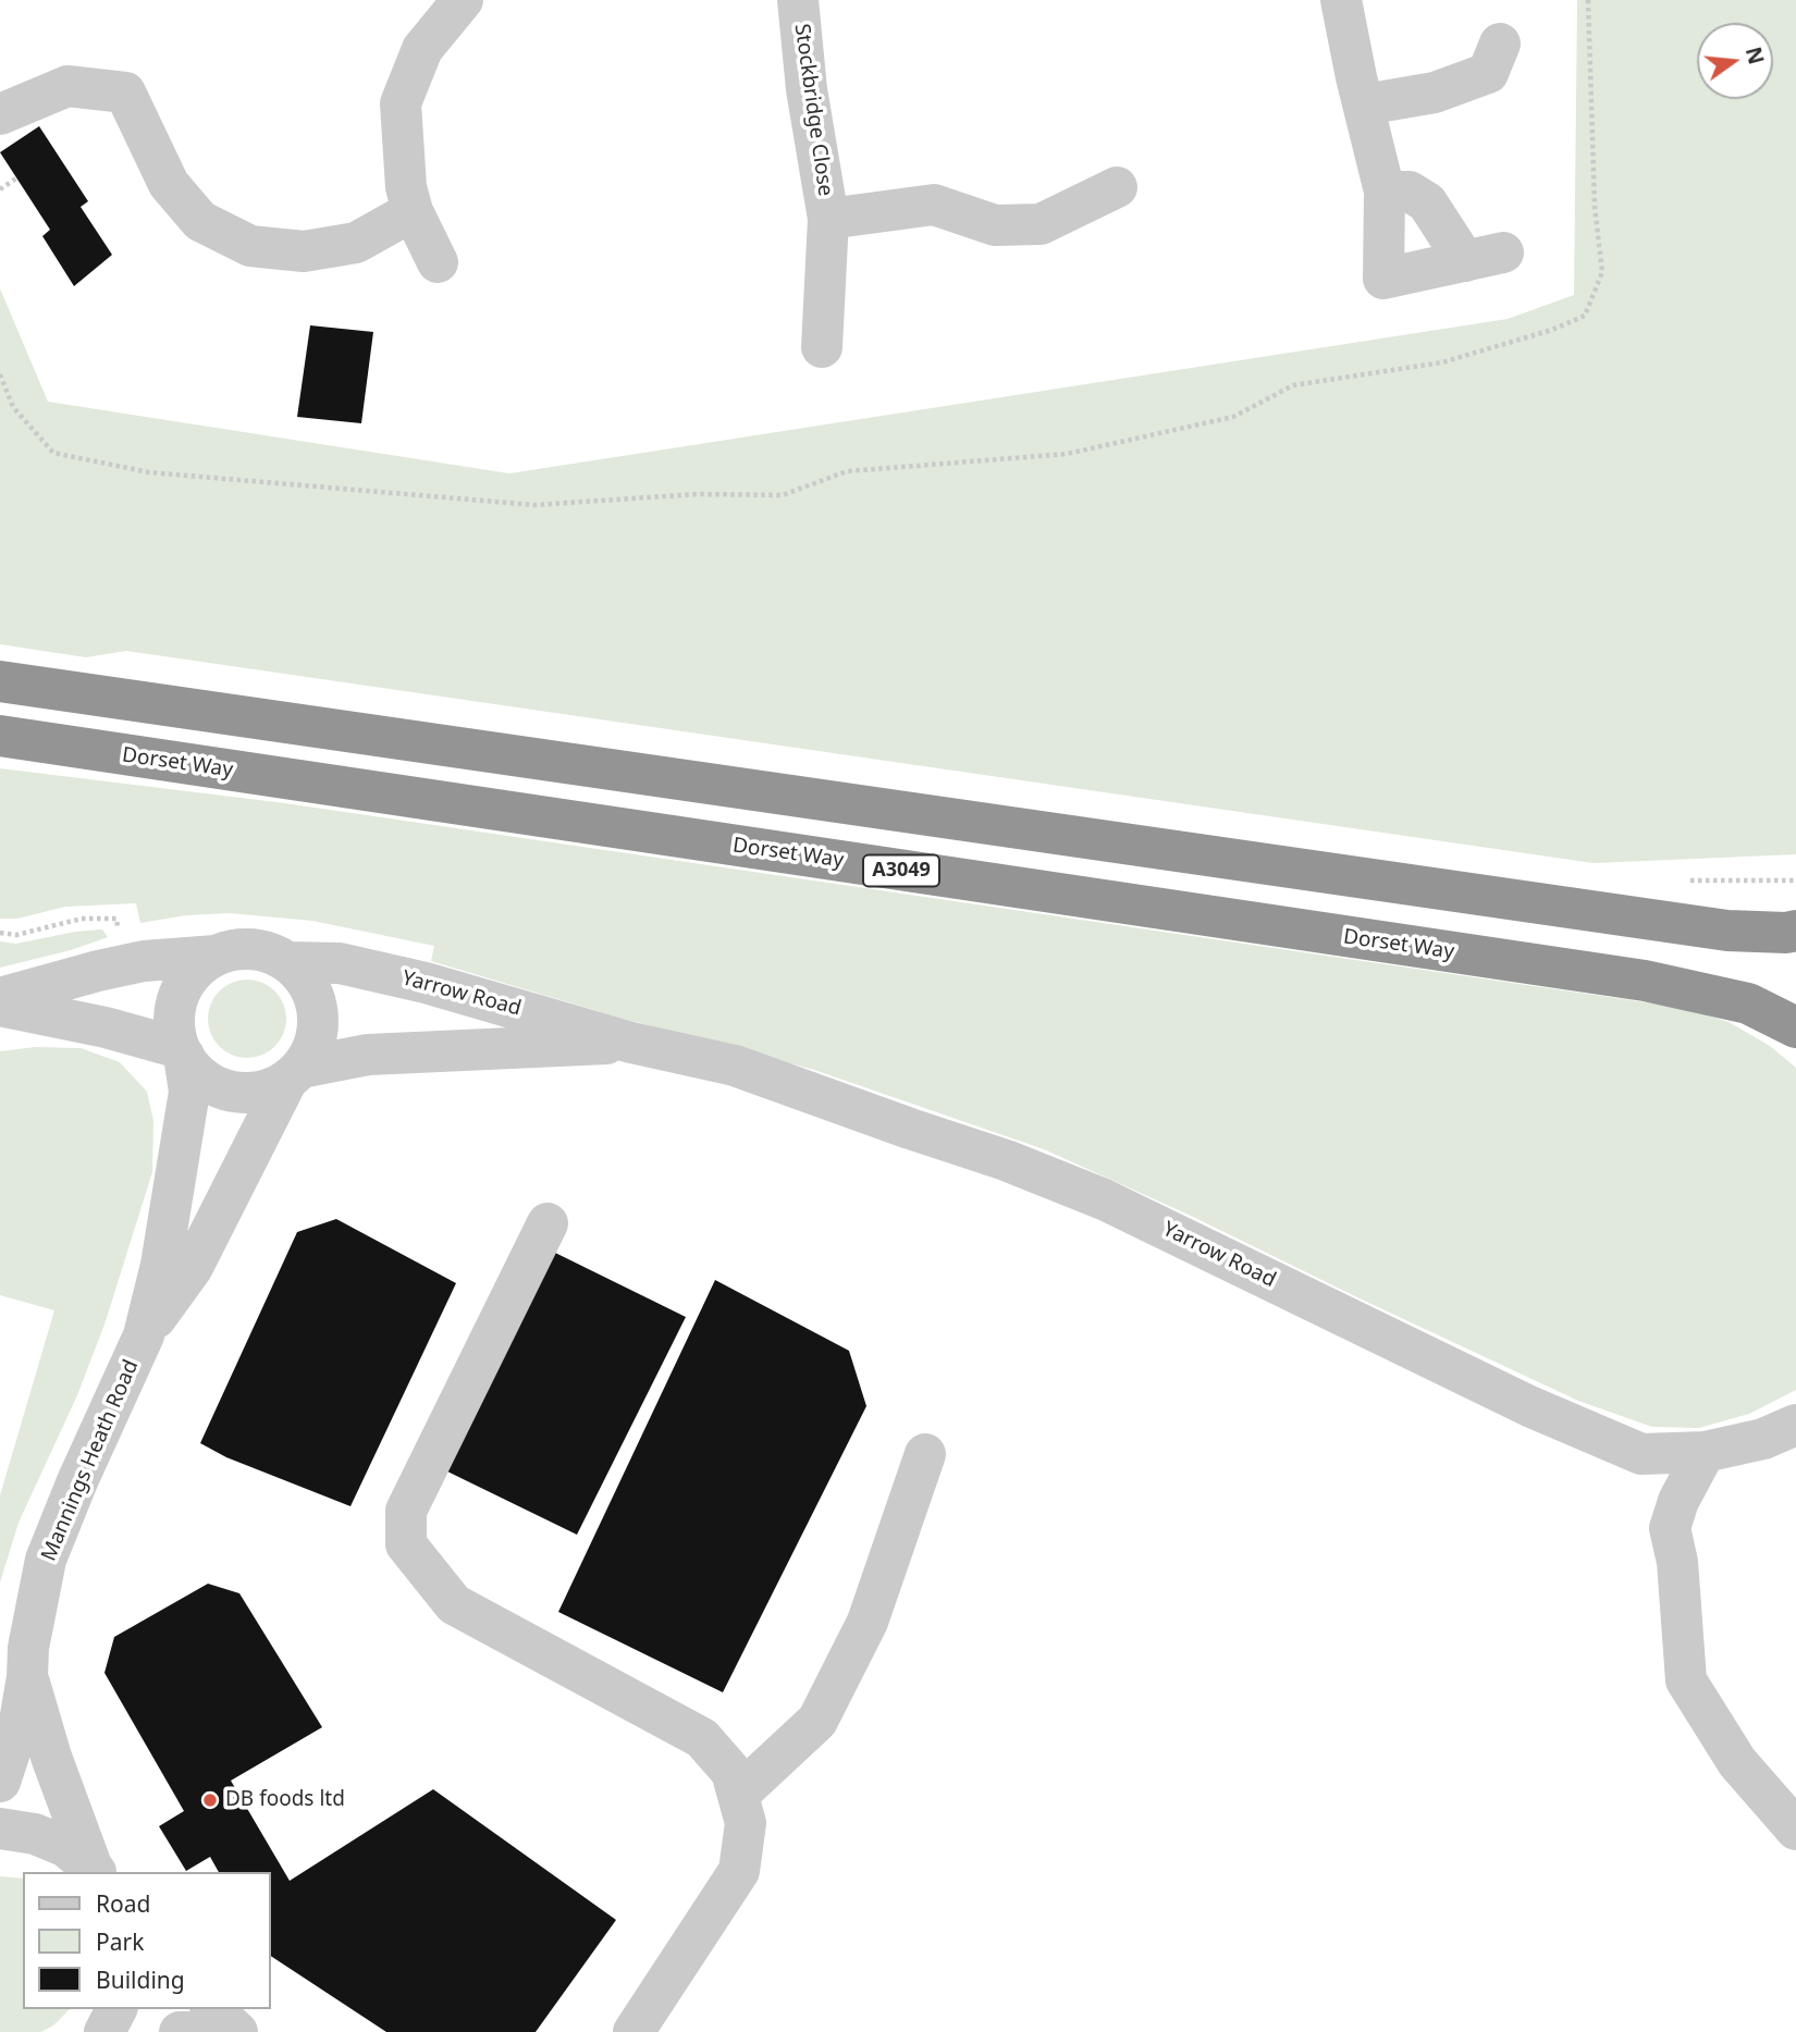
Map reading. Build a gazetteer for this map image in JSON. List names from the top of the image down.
{
  "streets": {
    "highway": ["Dorset Way", "A3049"],
    "street": ["Stockbridge Close", "Yarrow Road", "Mannings Heath Road"]
  },
  "crossings": [
    ["Yarrow Road", "Mannings Heath Road"]
  ],
  "places": ["DB foods ltd"],
  "legend": ["Road", "Park", "Building"],
  "north": "right"
}
